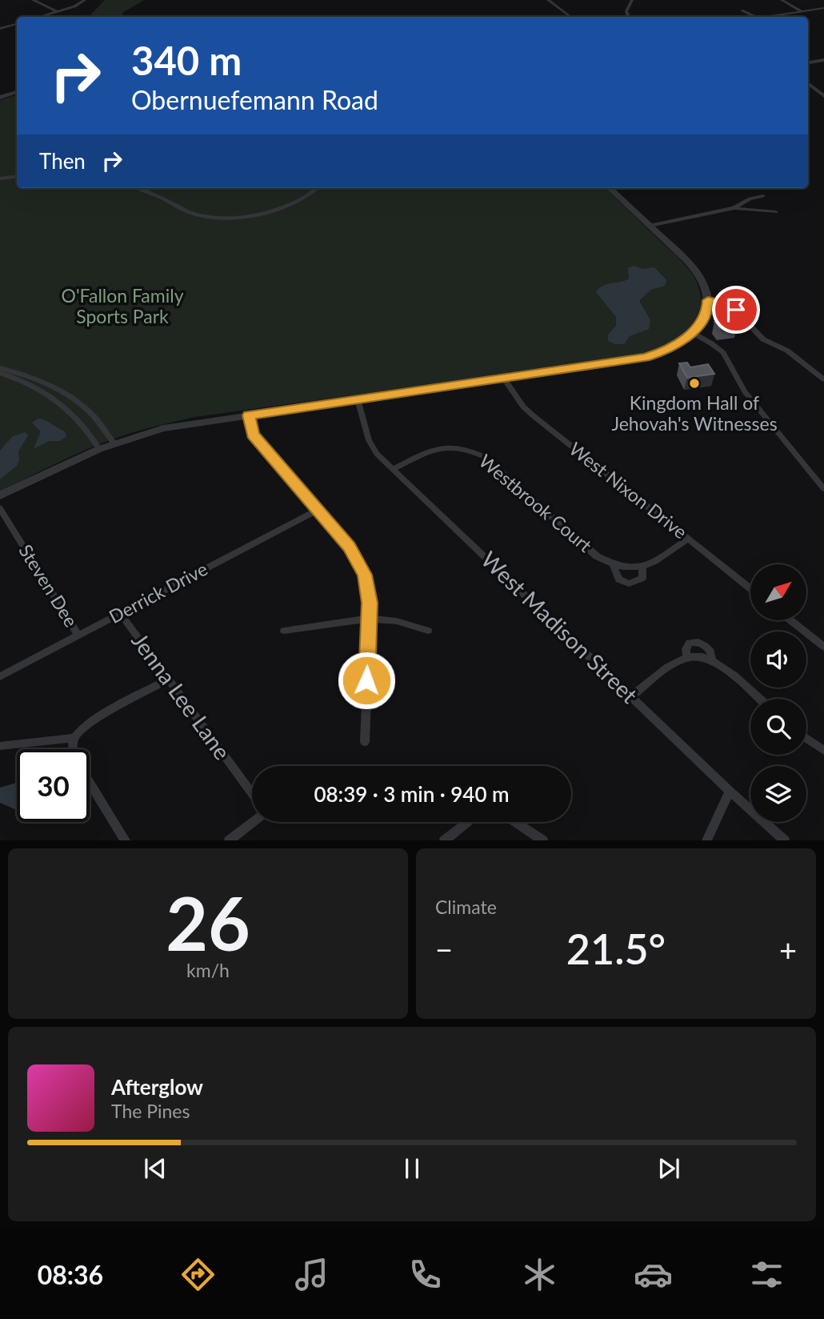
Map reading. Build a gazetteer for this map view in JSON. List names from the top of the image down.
{
  "streets": {
    "street": [
      "West Nixon Drive",
      "Westbrook Court",
      "Steven Dee",
      "Derrick Drive",
      "West Madison Street",
      "Jenna Lee Lane"
    ]
  },
  "crossings": [
    ["West Nixon Drive", "Westbrook Court"],
    ["Westbrook Court", "West Madison Street"],
    ["Steven Dee", "Derrick Drive"],
    ["Derrick Drive", "Jenna Lee Lane"]
  ],
  "parks": ["O'Fallon Family Sports Park"],
  "places": ["Kingdom Hall of Jehovah's Witnesses"],
  "north": "top right",
  "page": {
    "turn": ["340 m", "Obernuefemann Road"],
    "then": "Then",
    "limit": "30",
    "trip": "08:39 · 3 min · 940 m",
    "tile": [
      ["26", "km/h"],
      "Climate"
    ],
    "heat": ["−", "21.5°", "+"],
    "song": ["Afterglow", "The Pines"],
    "tabs": "08:36"
  }
}
